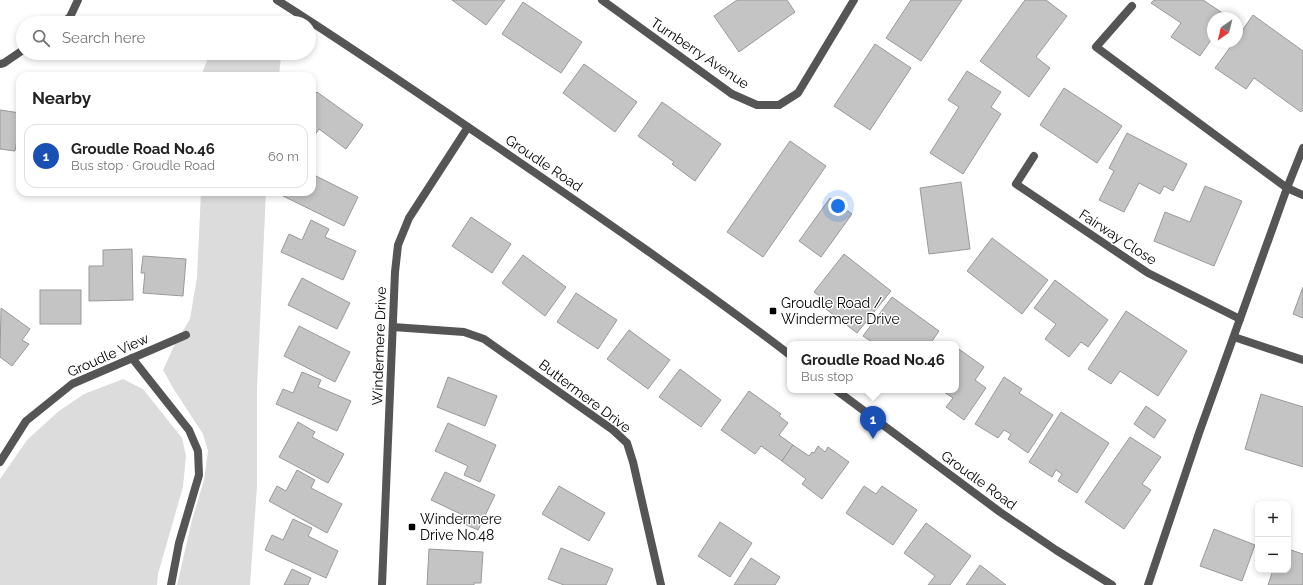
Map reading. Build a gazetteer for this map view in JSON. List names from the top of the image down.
{
  "streets": {
    "street": [
      "Turnberry Avenue",
      "Groudle Road",
      "Fairway Close",
      "Windermere Drive",
      "Groudle View",
      "Buttermere Drive"
    ]
  },
  "crossings": [
    ["Groudle Road", "Windermere Drive"],
    ["Windermere Drive", "Buttermere Drive"]
  ],
  "places": {
    "transit": ["Groudle Road / Windermere Drive", "Windermere Drive No.48"]
  },
  "north": "bottom left",
  "page": {
    "search": "Search here",
    "heading": "Nearby",
    "list": [
      {
        "mark": "1",
        "name": "Groudle Road No.46",
        "note": "Bus stop · Groudle Road",
        "value": "60 m"
      }
    ],
    "popup": ["Groudle Road No.46", "Bus stop"],
    "pins": "1",
    "map_buttons": ["+", "−"]
  }
}
